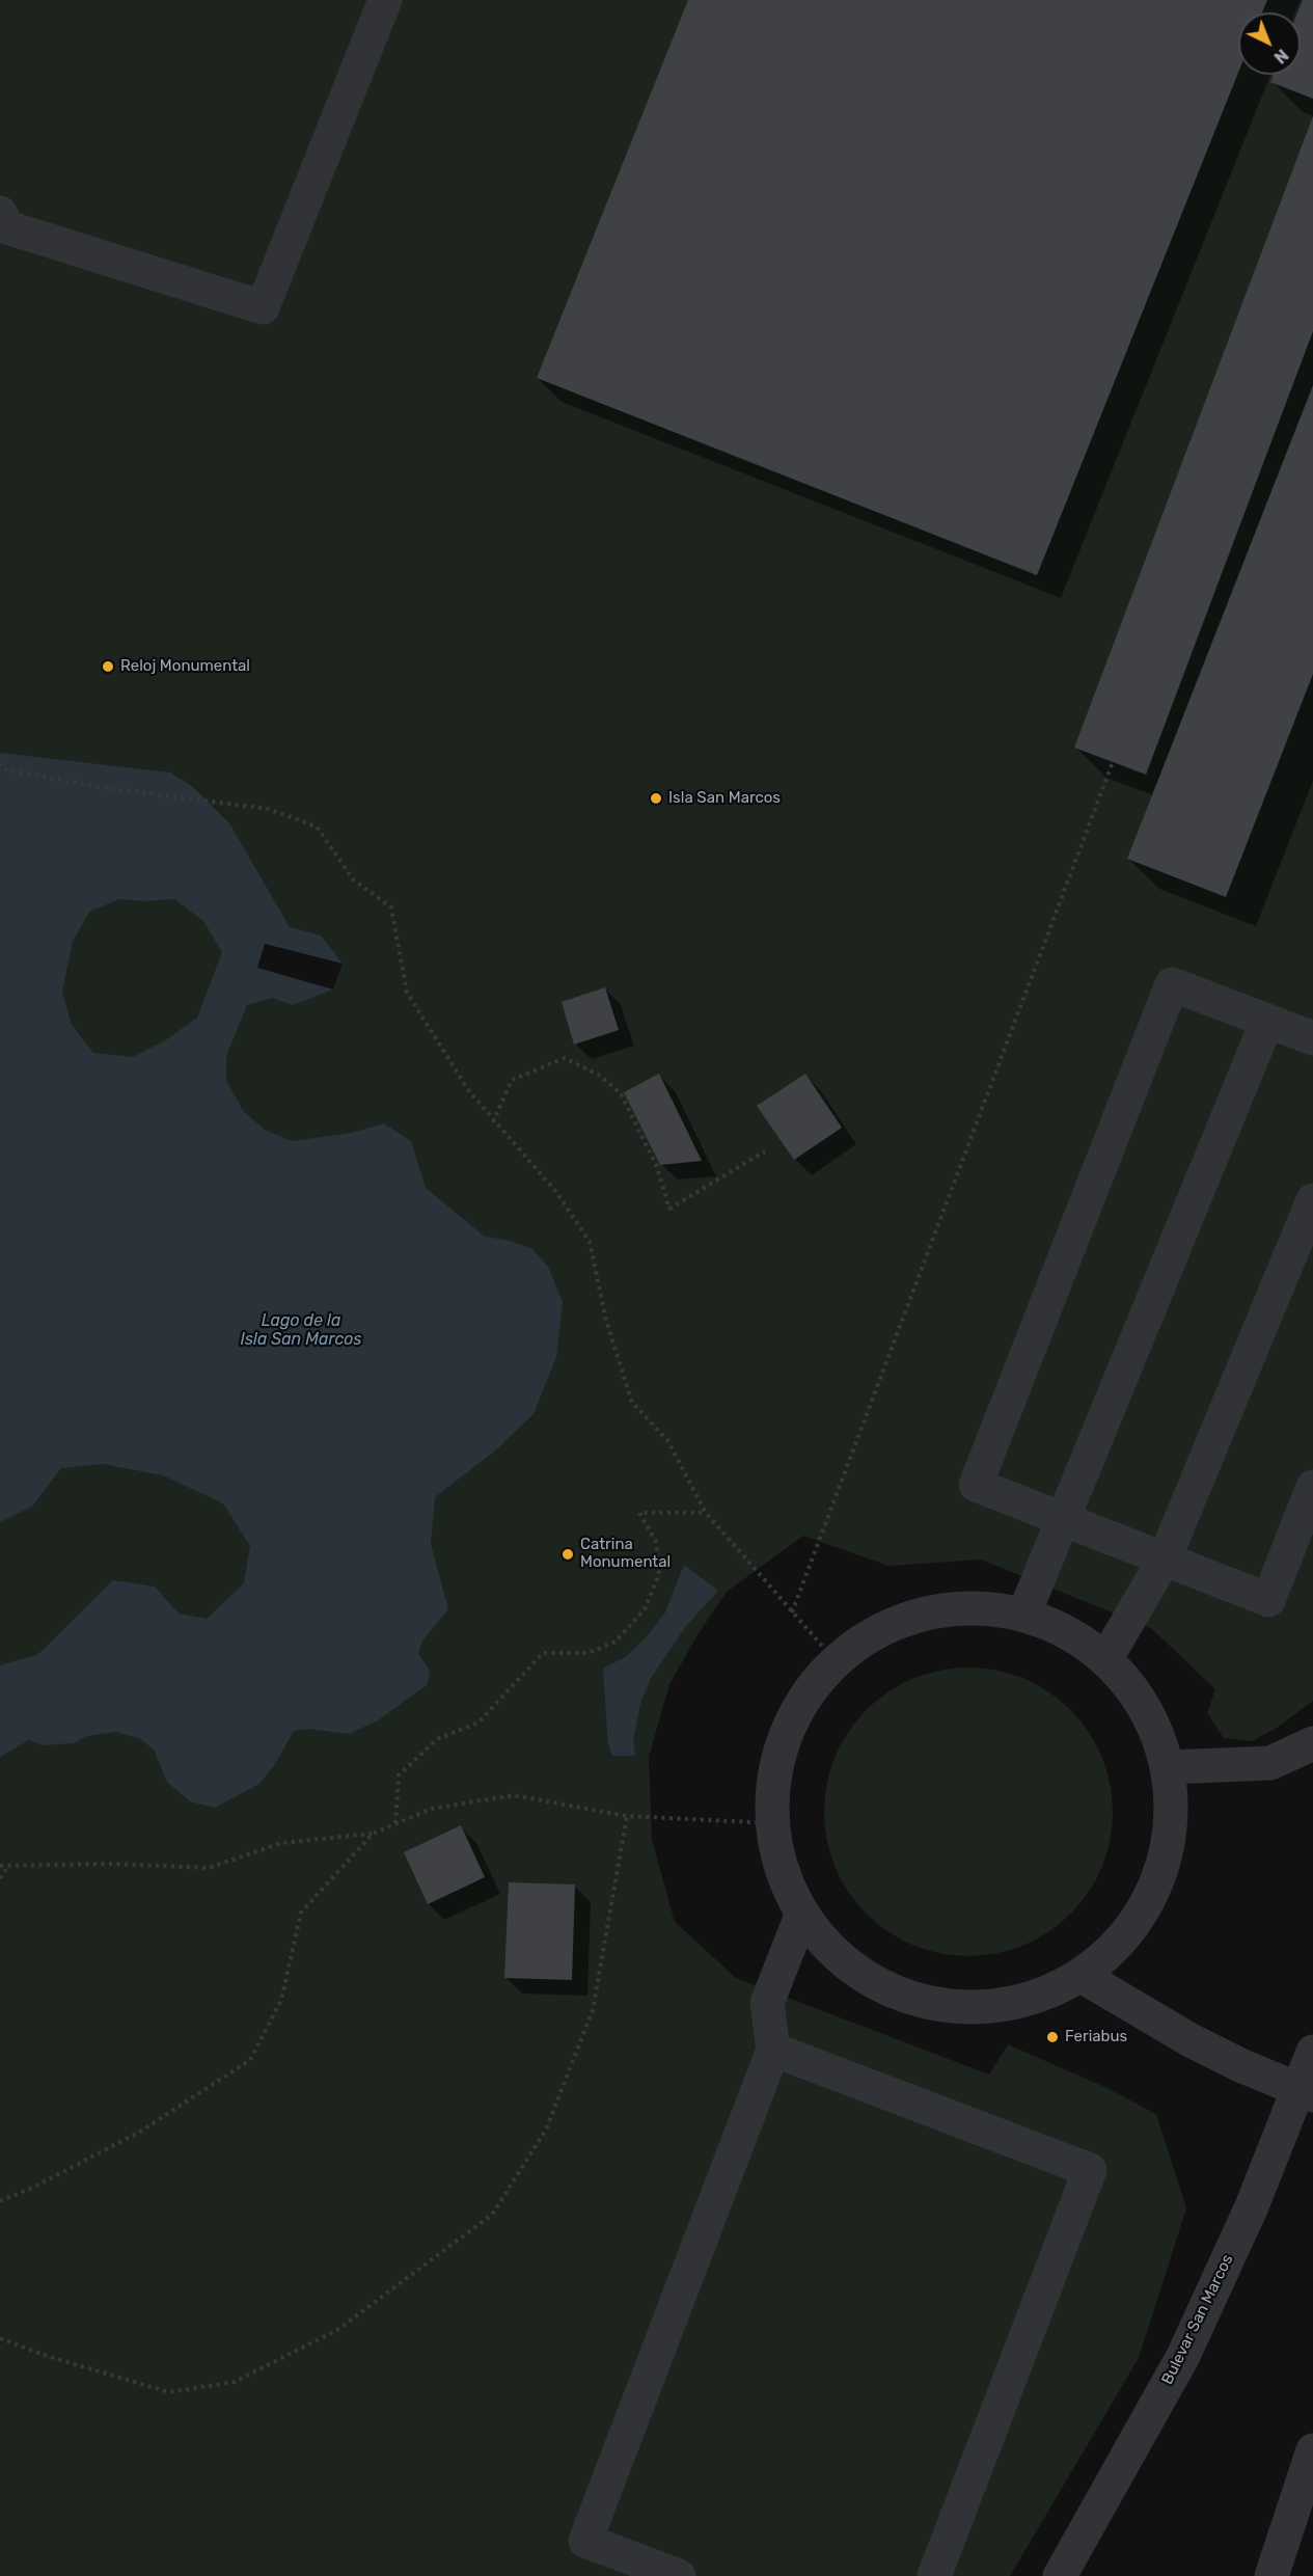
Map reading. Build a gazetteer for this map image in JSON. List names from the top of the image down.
{
  "streets": {
    "street": ["Bulevar San Marcos"]
  },
  "water": ["Lago de la Isla San Marcos"],
  "places": [
    "Reloj Monumental",
    "Isla San Marcos",
    "Catrina Monumental",
    "Feriabus"
  ],
  "north": "bottom right"
}
